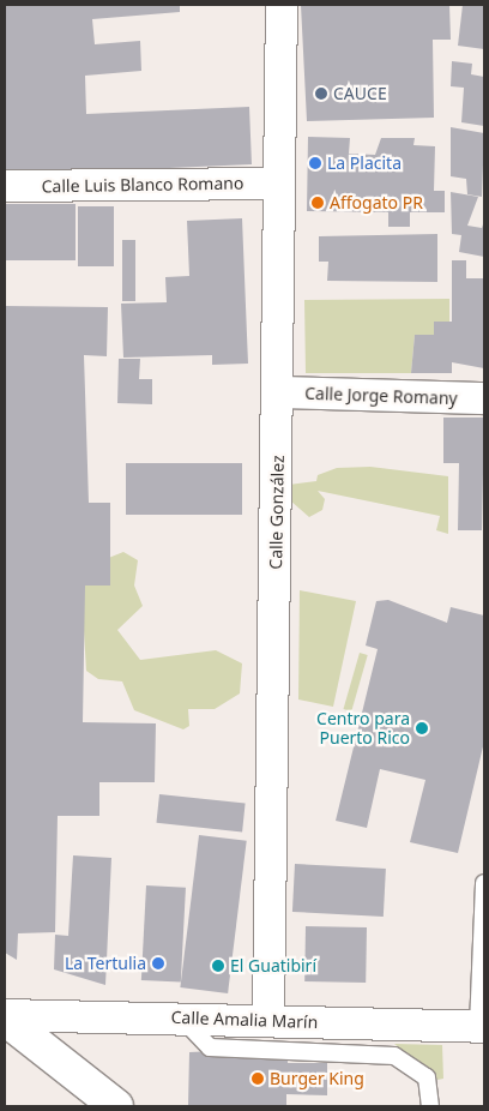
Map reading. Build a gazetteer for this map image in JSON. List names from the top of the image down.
{
  "streets": {
    "street": [
      "Calle Luis Blanco Romano",
      "Calle Jorge Romany",
      "Calle González",
      "Calle Amalia Marín"
    ]
  },
  "crossings": [
    ["Calle Luis Blanco Romano", "Calle González"],
    ["Calle Jorge Romany", "Calle González"],
    ["Calle González", "Calle Amalia Marín"]
  ],
  "places": [
    "CAUCE",
    "La Placita",
    "Affogato PR",
    "Centro para Puerto Rico",
    "La Tertulia",
    "El Guatibirí",
    "Burger King"
  ]
}
